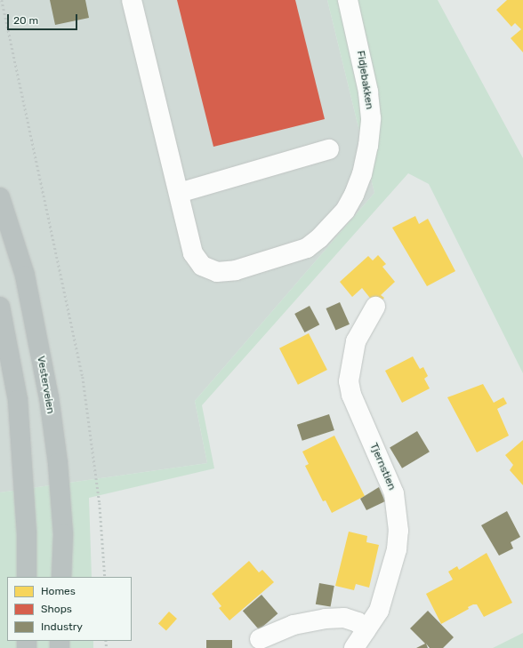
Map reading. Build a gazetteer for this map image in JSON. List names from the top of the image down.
{
  "streets": {
    "highway": ["Vesterveien"],
    "street": ["Fidjebakken", "Tjernstien"]
  },
  "legend": ["Homes", "Shops", "Industry"],
  "scale_bar": "20 m"
}
